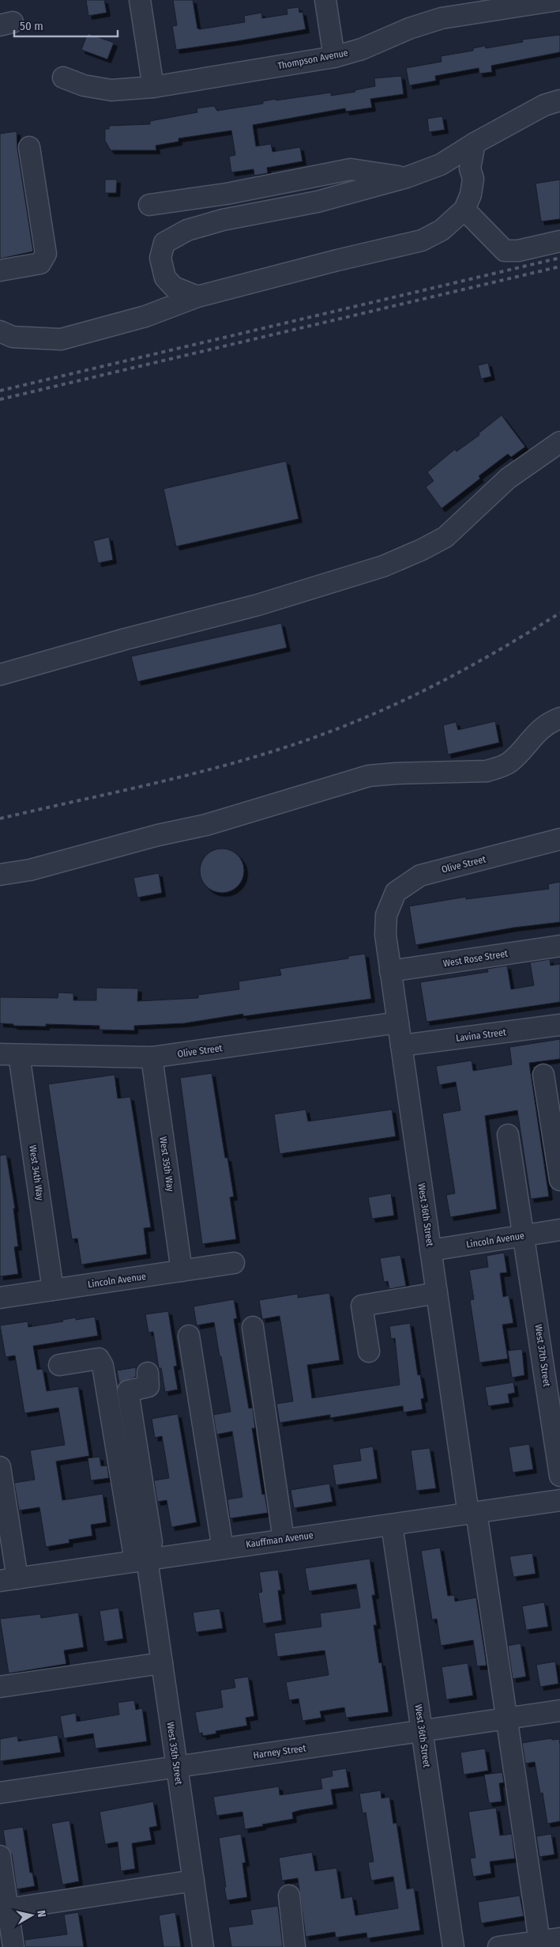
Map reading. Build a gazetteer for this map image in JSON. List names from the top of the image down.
{
  "streets": {
    "street": [
      "Thompson Avenue",
      "Olive Street",
      "West Rose Street",
      "Lavina Street",
      "West 35th Way",
      "West 34th Way",
      "West 36th Street",
      "Lincoln Avenue",
      "West 37th Street",
      "Kauffman Avenue",
      "Harney Street",
      "West 35th Street"
    ]
  },
  "crossings": [
    ["Olive Street", "West 35th Way"],
    ["Olive Street", "West 34th Way"],
    ["Olive Street", "West 36th Street"],
    ["West Rose Street", "West 36th Street"],
    ["Lavina Street", "West 36th Street"],
    ["West 35th Way", "Lincoln Avenue"],
    ["West 34th Way", "Lincoln Avenue"],
    ["West 36th Street", "Lincoln Avenue"],
    ["West 36th Street", "Kauffman Avenue"],
    ["West 36th Street", "Harney Street"],
    ["Lincoln Avenue", "West 37th Street"],
    ["Kauffman Avenue", "West 35th Street"],
    ["Harney Street", "West 35th Street"]
  ],
  "scale_bar": "50 m",
  "north": "right"
}
